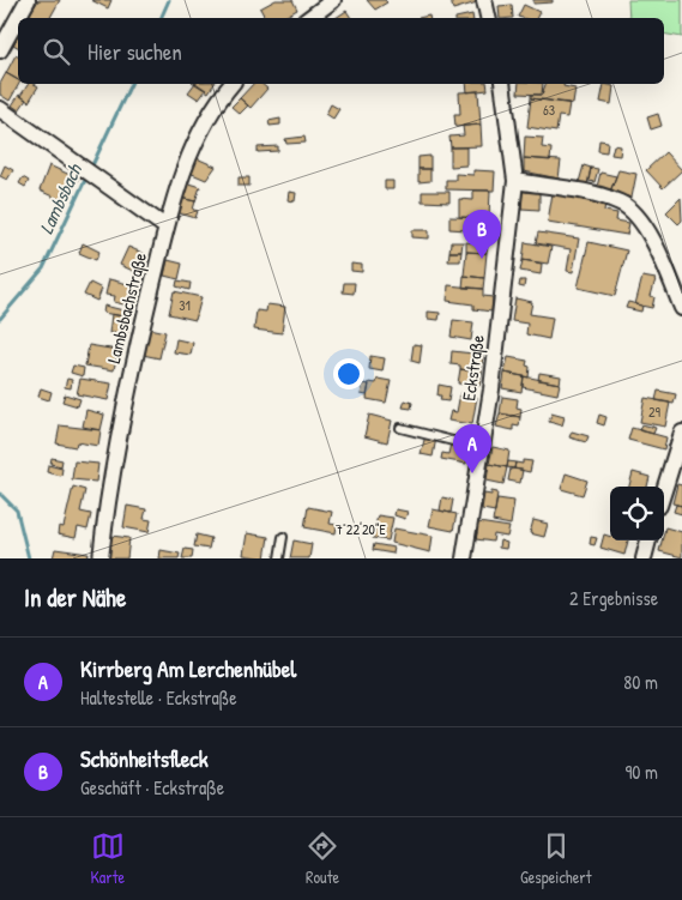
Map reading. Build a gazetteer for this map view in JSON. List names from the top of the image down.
{
  "streets": {
    "street": ["Lambsbachstraße", "Eckstraße"]
  },
  "water": ["Lambsbach"],
  "house_numbers": ["63", "31", "29"],
  "page": {
    "search": "Hier suchen",
    "pins": ["B", "A"],
    "heading": ["In der Nähe", "2 Ergebnisse"],
    "list": [
      {
        "mark": "A",
        "name": "Kirrberg Am Lerchenhübel",
        "note": "Haltestelle · Eckstraße",
        "value": "80 m"
      },
      {
        "mark": "B",
        "name": "Schönheitsfleck",
        "note": "Geschäft · Eckstraße",
        "value": "90 m"
      }
    ],
    "nav": ["Karte", "Route", "Gespeichert"]
  },
  "coordinates": ["7°22'20\"E"]
}
